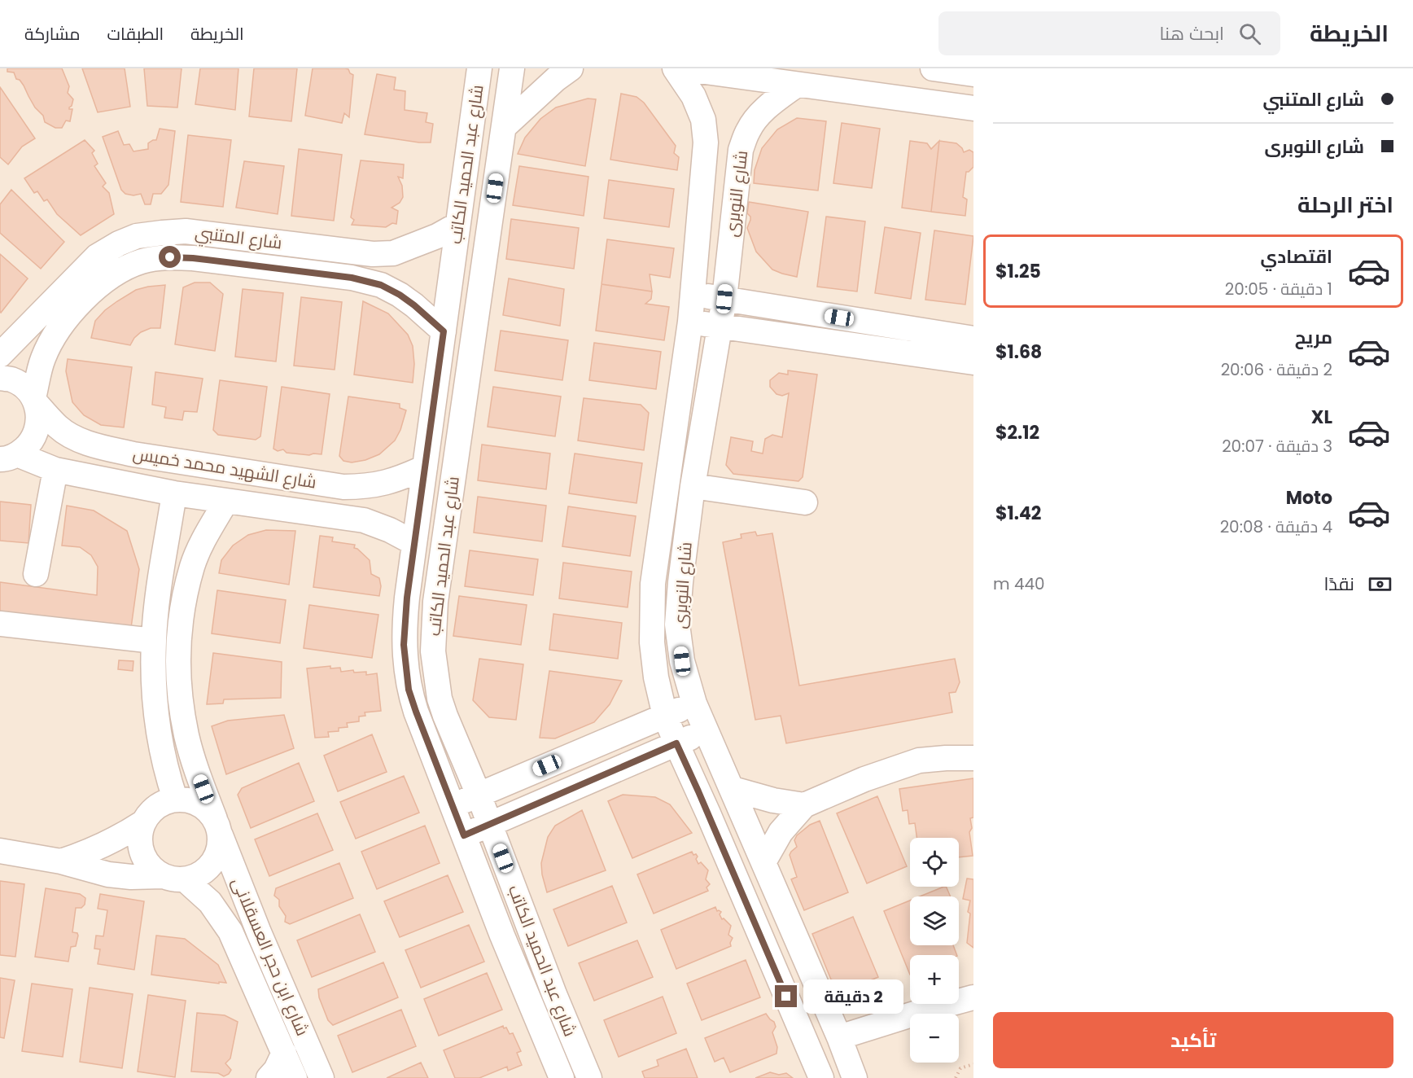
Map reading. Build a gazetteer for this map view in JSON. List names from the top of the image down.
{
  "streets": {
    "street": [
      "شارع عبد الحميد الكاتب",
      "شارع النوبرى",
      "شارع المتنبي",
      "شارع الشهيد محمد خميس",
      "شارع ابن حجر العسقلانى"
    ]
  },
  "crossings": [
    ["شارع عبد الحميد الكاتب", "شارع المتنبي"],
    ["شارع عبد الحميد الكاتب", "شارع الشهيد محمد خميس"],
    ["شارع المتنبي", "شارع الشهيد محمد خميس"],
    ["شارع الشهيد محمد خميس", "شارع ابن حجر العسقلانى"]
  ],
  "page": {
    "header": "الخريطة",
    "search": "ابحث هنا",
    "nav": ["الخريطة", "الطبقات", "مشاركة"],
    "banner": ["شارع المتنبي", "شارع النوبرى"],
    "heading": "اختر الرحلة",
    "list": [
      {
        "name": "اقتصادي",
        "note": "1 دقيقة · 20:05",
        "value": "$1.25"
      },
      {
        "name": "مريح",
        "note": "2 دقيقة · 20:06",
        "value": "$1.68"
      },
      {
        "name": "XL",
        "note": "3 دقيقة · 20:07",
        "value": "$2.12"
      },
      {
        "name": "Moto",
        "note": "4 دقيقة · 20:08",
        "value": "$1.42"
      }
    ],
    "pay": ["نقدًا", "440 m"],
    "map_buttons": ["+", "−"],
    "bubble": "2 دقيقة",
    "buttons": "تأكيد"
  }
}
